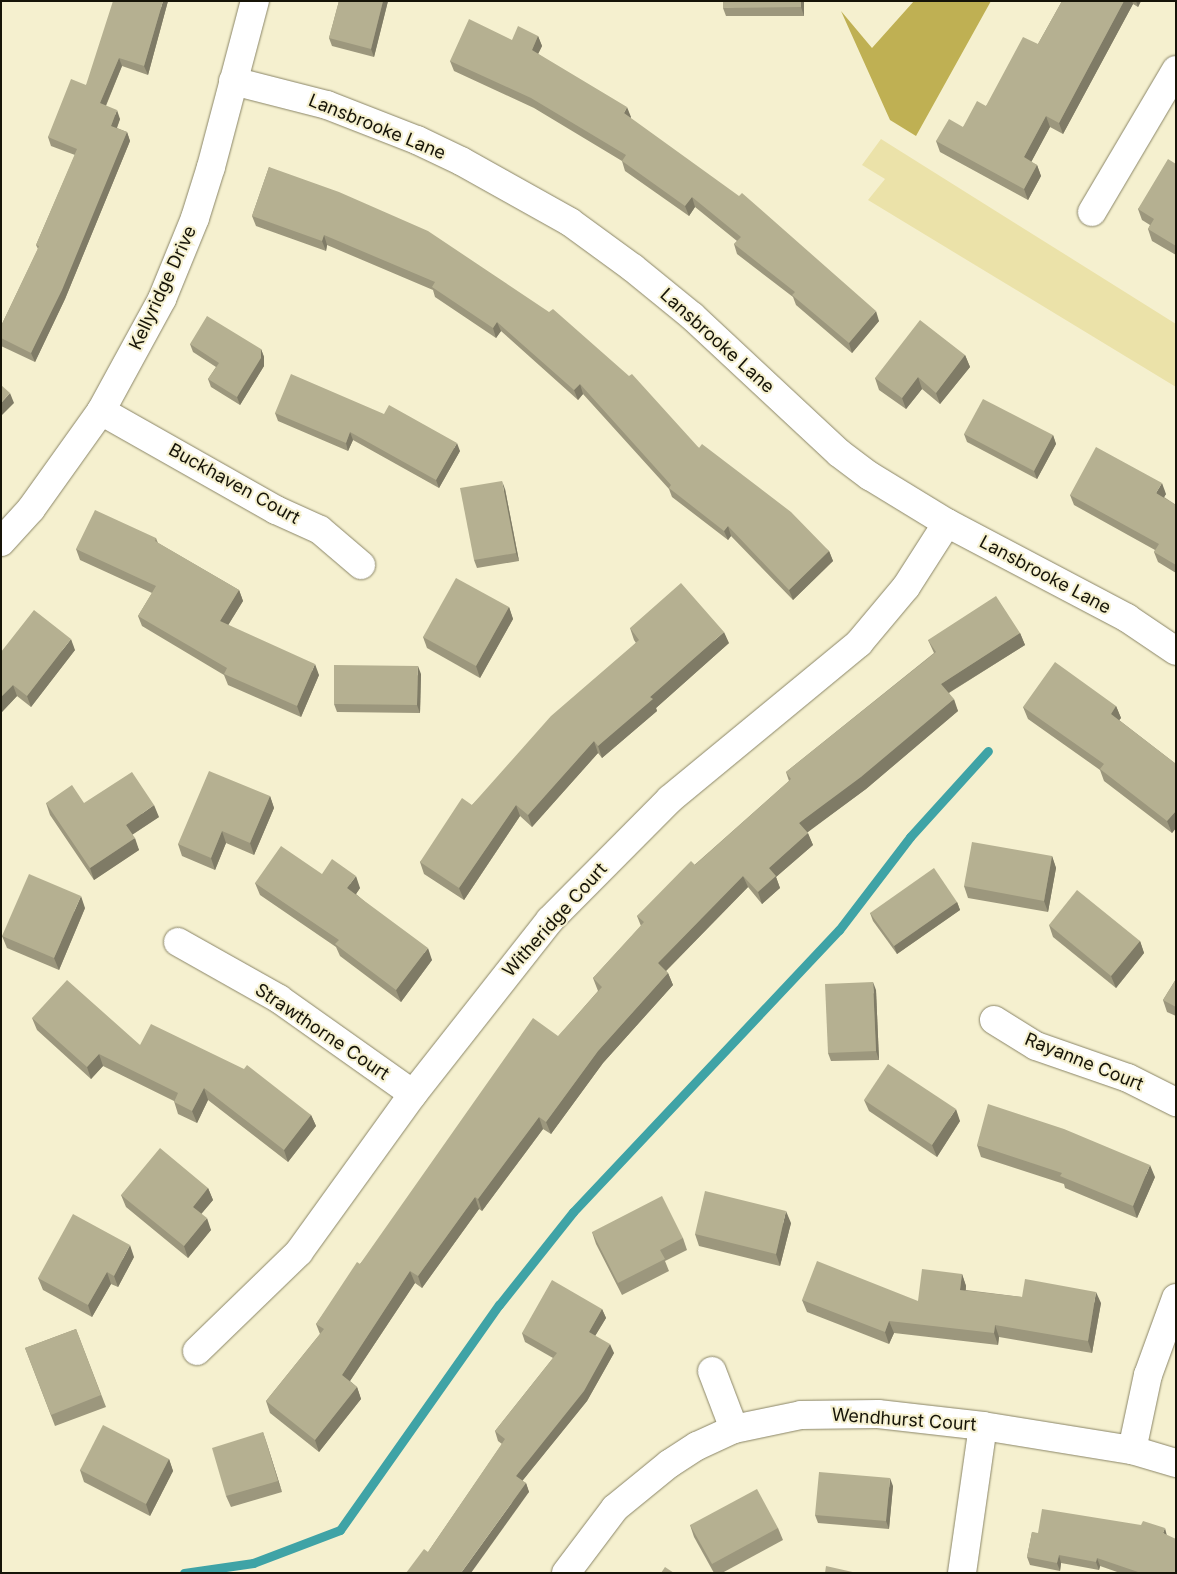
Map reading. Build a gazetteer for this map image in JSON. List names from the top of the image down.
{
  "streets": {
    "street": [
      "Lansbrooke Lane",
      "Kellyridge Drive",
      "Buckhaven Court",
      "Witheridge Court",
      "Strawthorne Court",
      "Rayanne Court",
      "Wendhurst Court"
    ]
  },
  "crossings": [
    ["Lansbrooke Lane", "Kellyridge Drive"],
    ["Lansbrooke Lane", "Witheridge Court"],
    ["Kellyridge Drive", "Buckhaven Court"],
    ["Witheridge Court", "Strawthorne Court"]
  ]
}
